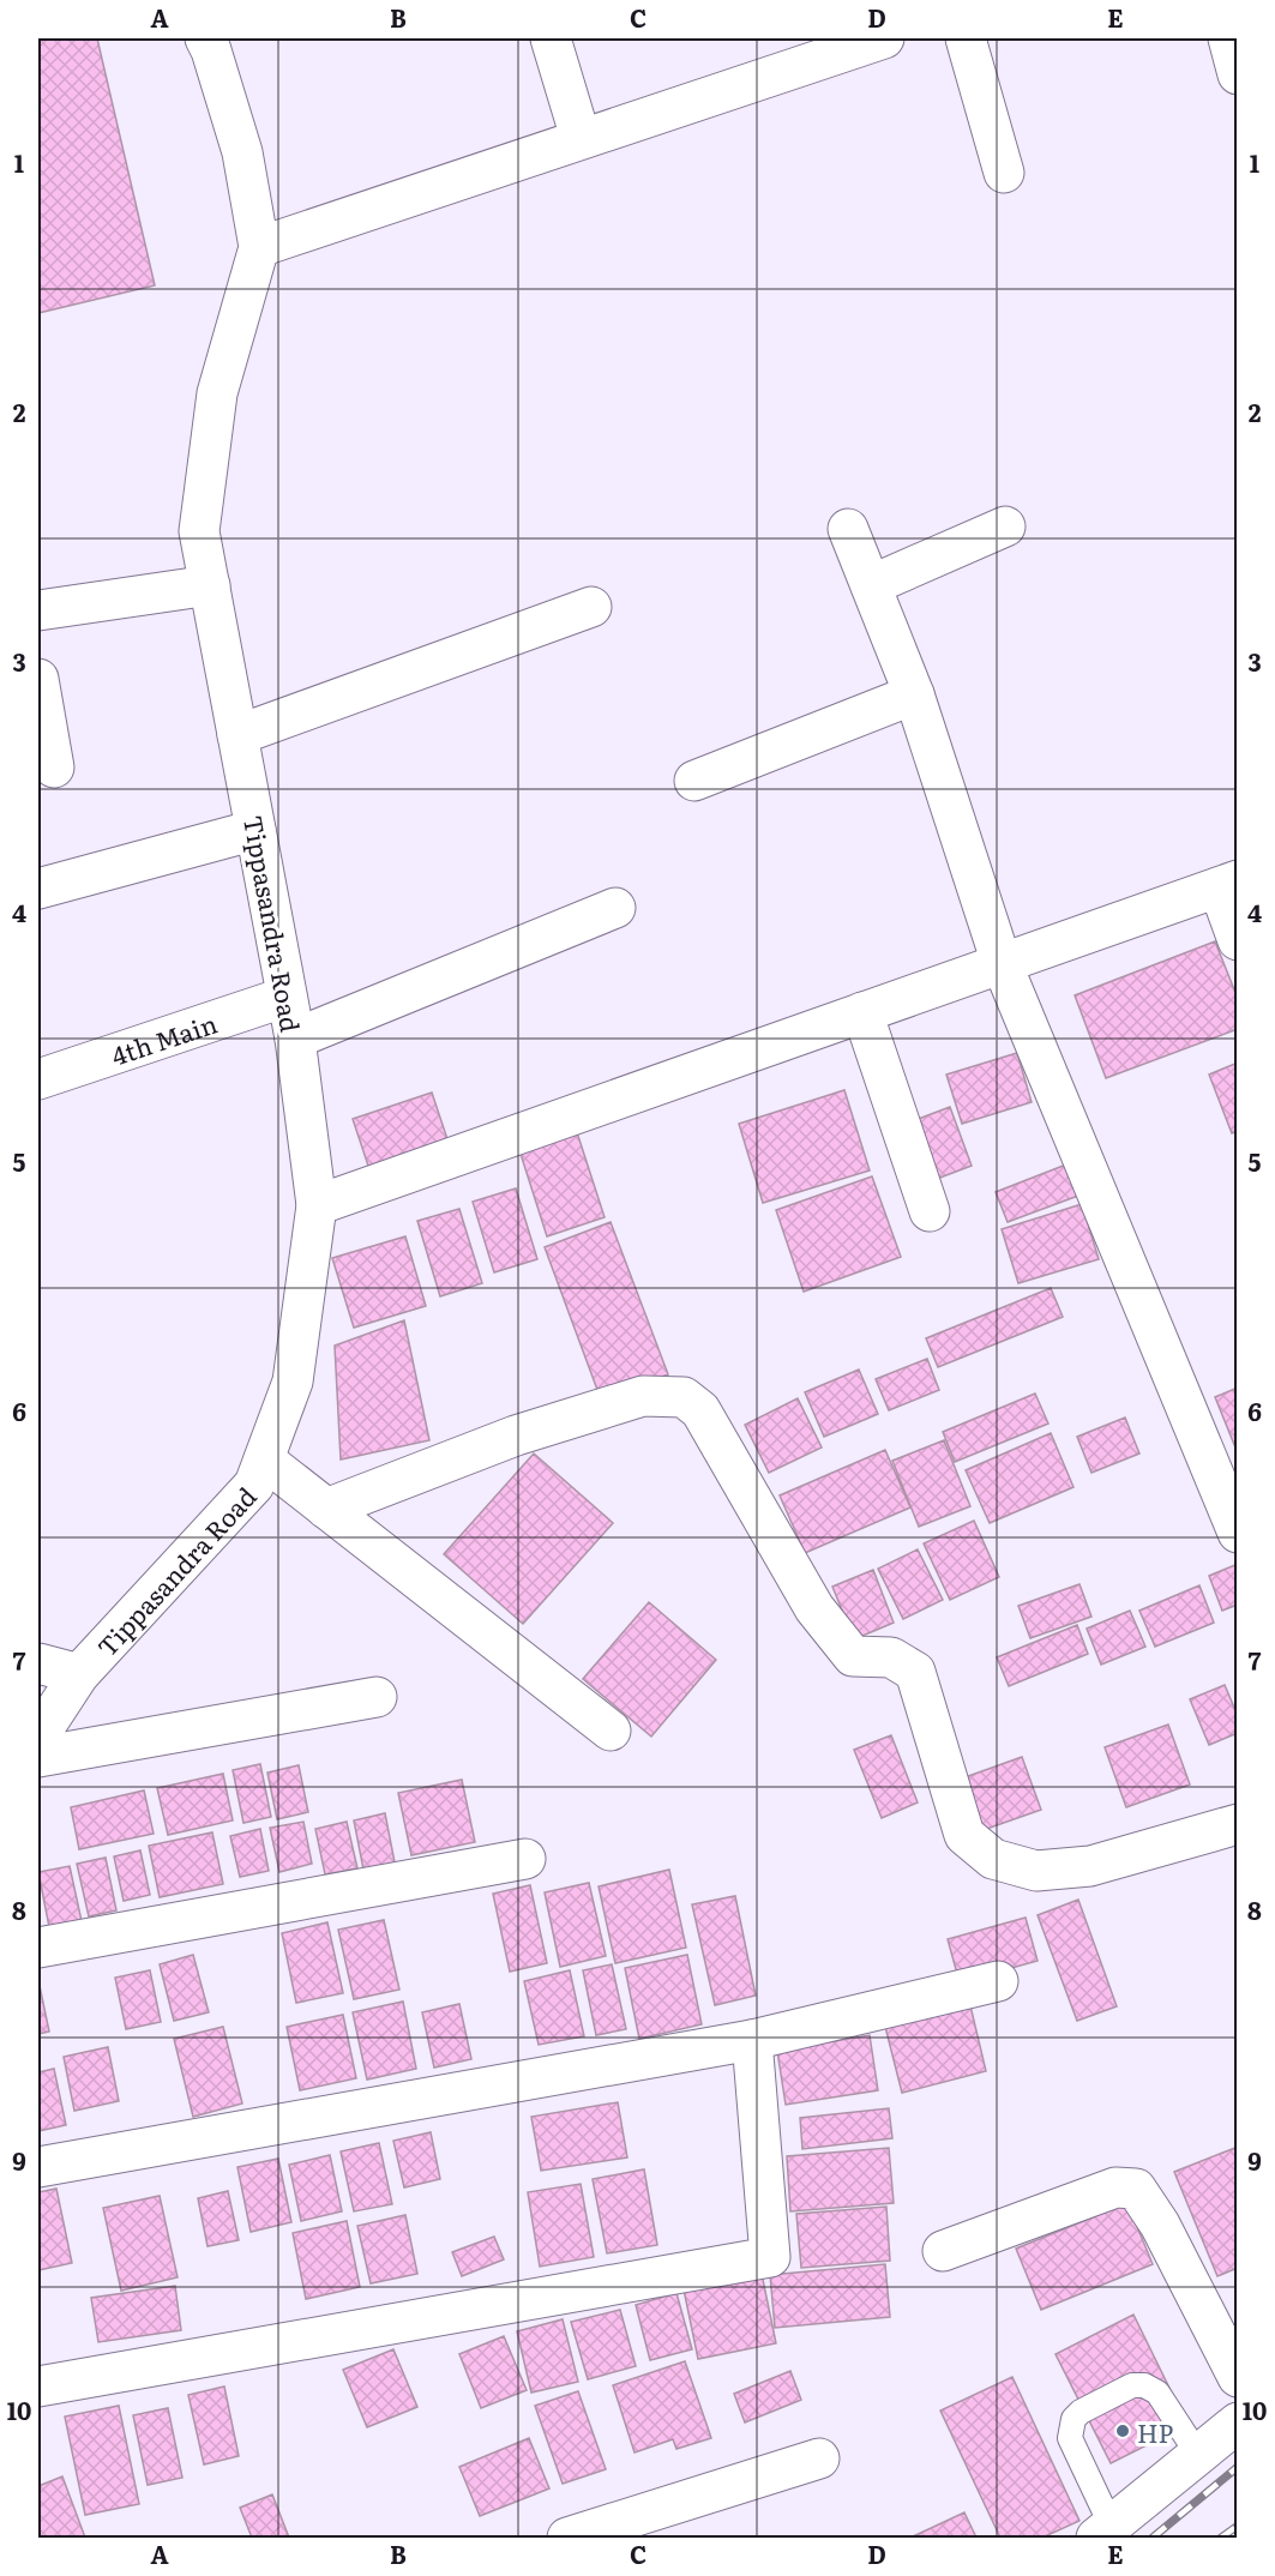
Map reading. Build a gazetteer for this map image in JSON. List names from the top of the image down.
{
  "streets": {
    "main road": ["Tippasandra Road", "4th Main"]
  },
  "crossings": [
    ["Tippasandra Road", "4th Main"]
  ],
  "places": ["HP"],
  "grid": {
    "columns": [
      "A",
      "B",
      "C",
      "D",
      "E"
    ],
    "rows": [
      "1",
      "2",
      "3",
      "4",
      "5",
      "6",
      "7",
      "8",
      "9",
      "10"
    ]
  }
}
